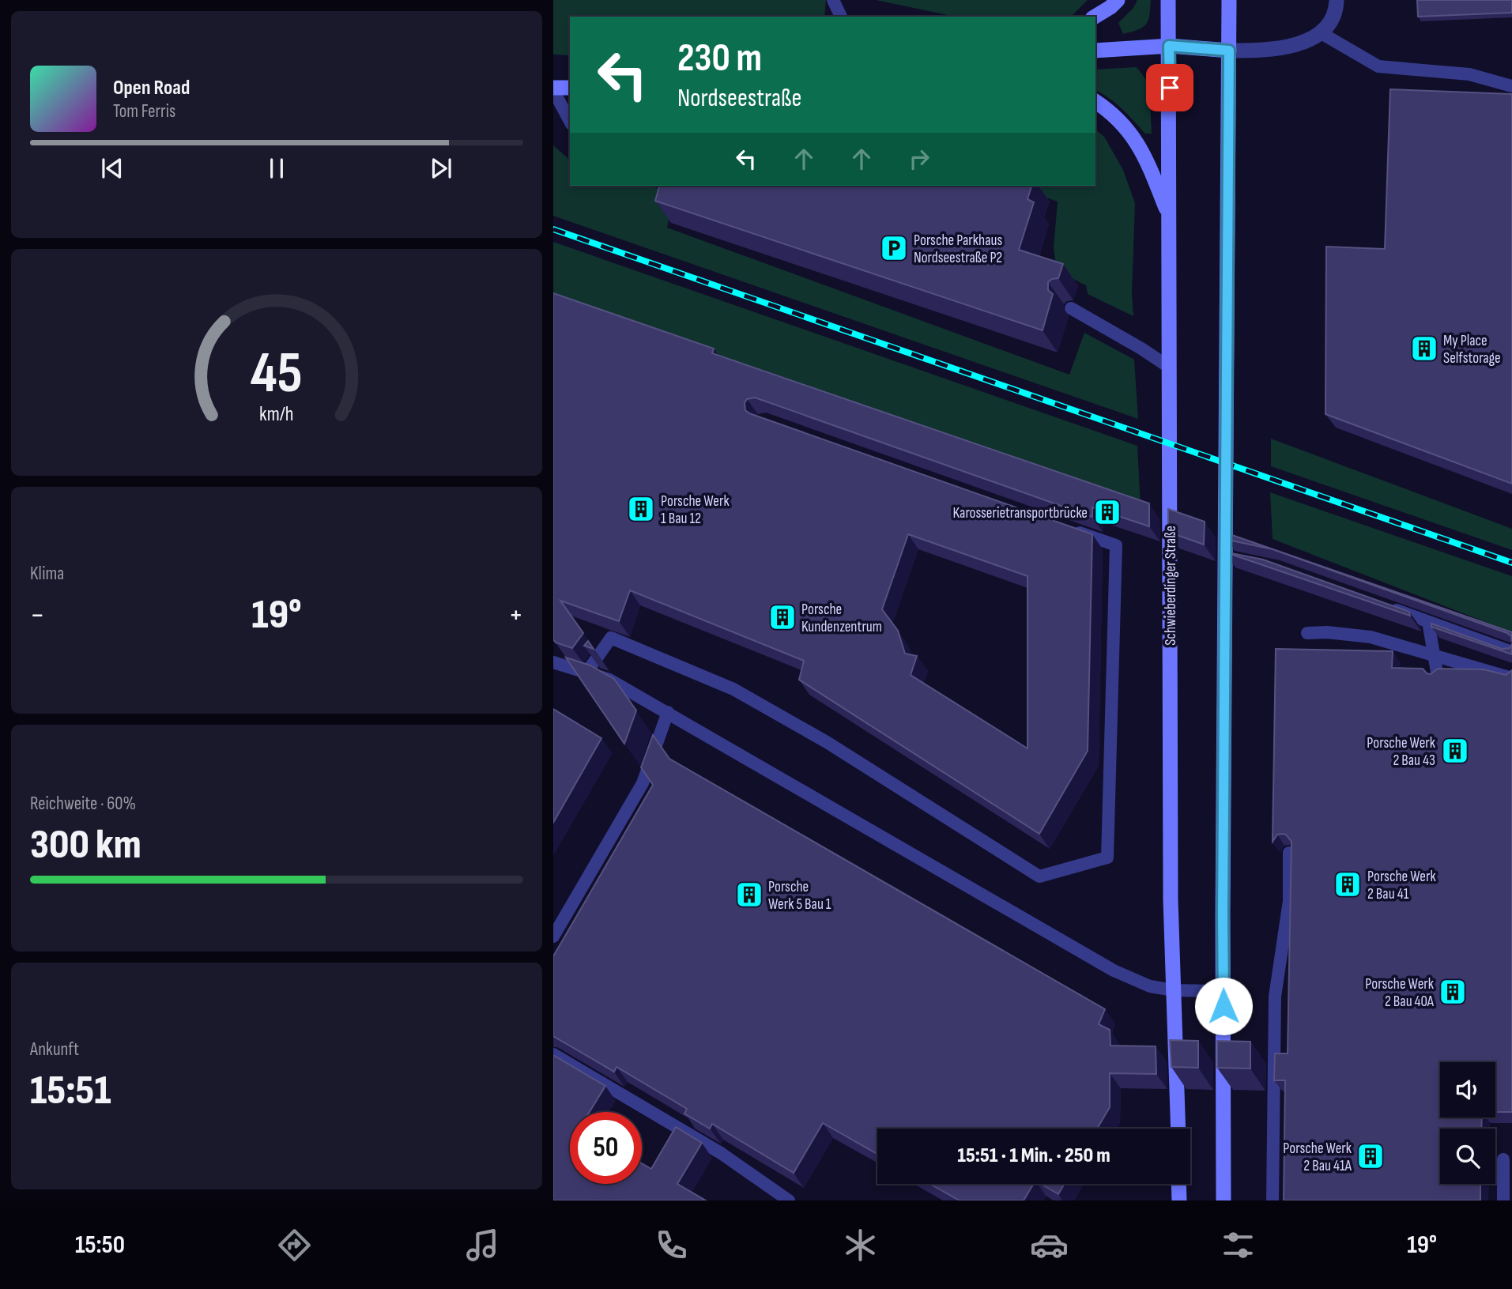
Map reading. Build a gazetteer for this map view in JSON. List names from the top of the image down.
{
  "streets": {
    "main road": ["Schwieberdinger Straße"]
  },
  "places": {
    "parking": ["Porsche Parkhaus Nordseestraße P2"],
    "building": [
      "My Place Selfstorage",
      "Porsche Werk 1 Bau 12",
      "Karosserietransportbrücke",
      "Porsche Kundenzentrum",
      "Porsche Werk 2 Bau 43",
      "Porsche Werk 2 Bau 41",
      "Porsche Werk 5 Bau 1",
      "Porsche Werk 2 Bau 40A",
      "Porsche Werk 2 Bau 41A"
    ]
  },
  "page": {
    "turn": ["230 m", "Nordseestraße"],
    "song": ["Open Road", "Tom Ferris"],
    "tile": [
      "Klima",
      ["Reichweite · 60%", "300 km"],
      ["Ankunft", "15:51"]
    ],
    "heat": ["−", "19°", "+"],
    "limit": "50",
    "trip": "15:51 · 1 Min. · 250 m",
    "tabs": ["15:50", "19°"],
    "gauge": ["45", "km/h"]
  }
}
